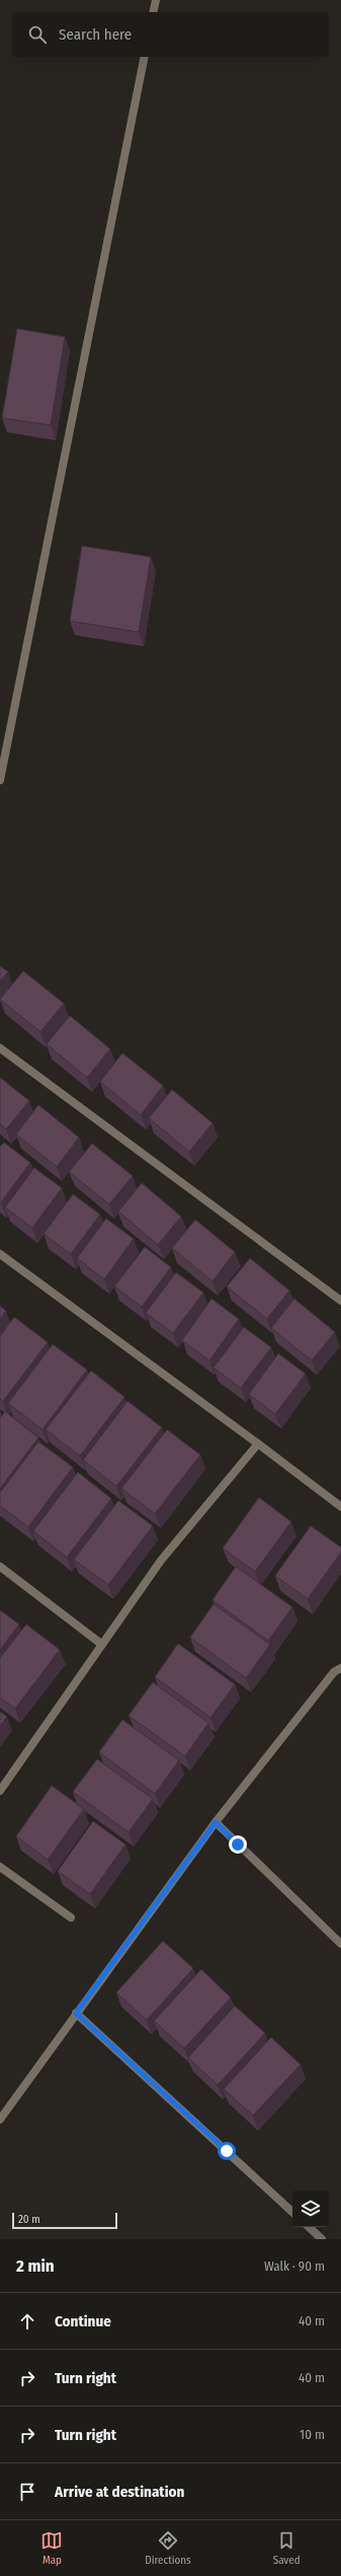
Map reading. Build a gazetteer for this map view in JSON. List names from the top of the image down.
{
  "scale_bar": "20 m",
  "page": {
    "search": "Search here",
    "scale": "20 m",
    "heading": ["2 min", "Walk · 90 m"],
    "list": [
      ["Continue", "40 m"],
      ["Turn right", "40 m"],
      ["Turn right", "10 m"],
      "Arrive at destination"
    ],
    "nav": ["Map", "Directions", "Saved"]
  }
}
